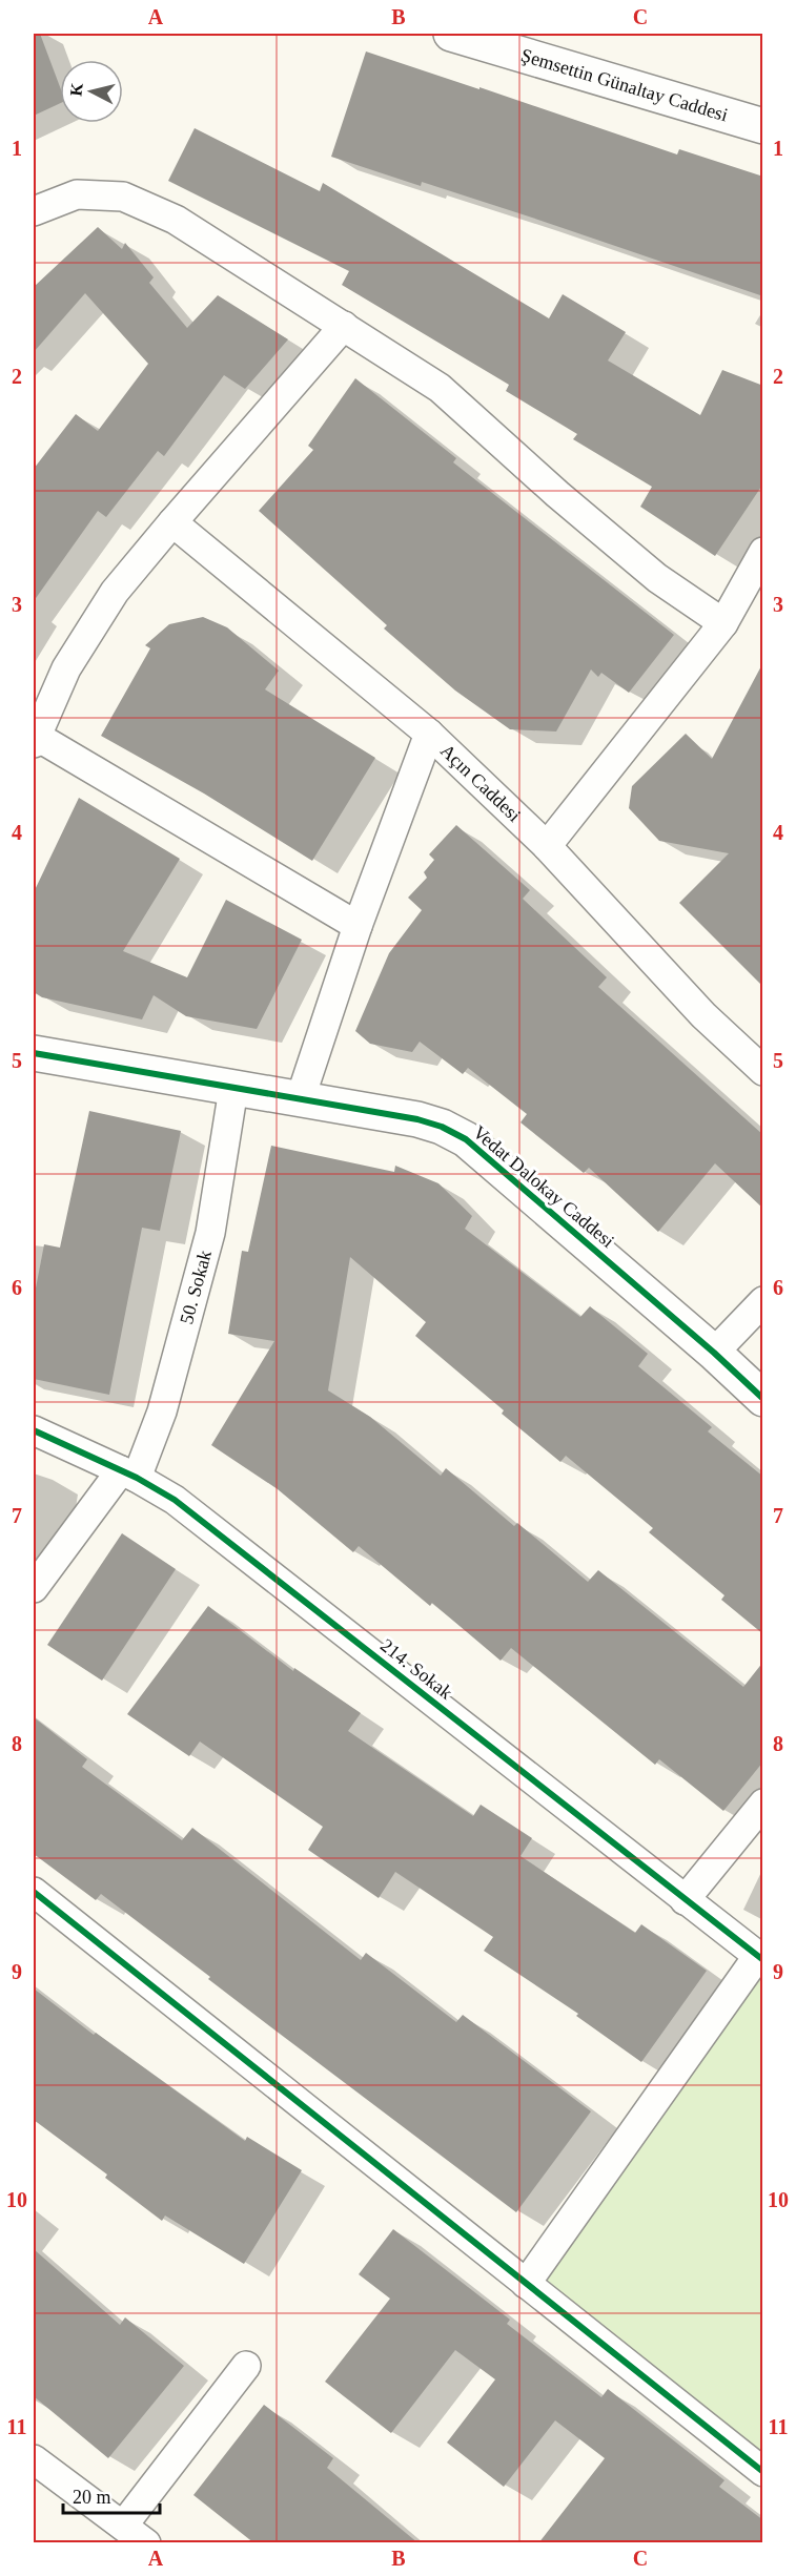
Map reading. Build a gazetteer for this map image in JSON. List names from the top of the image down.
{
  "streets": {
    "street": [
      "Şemsettin Günaltay Caddesi",
      "Açın Caddesi",
      "Vedat Dalokay Caddesi",
      "50. Sokak",
      "214. Sokak"
    ]
  },
  "crossings": [
    ["Vedat Dalokay Caddesi", "50. Sokak"],
    ["50. Sokak", "214. Sokak"]
  ],
  "scale_bar": "20 m",
  "north": "left",
  "grid": {
    "columns": ["A", "B", "C"],
    "rows": [
      "1",
      "2",
      "3",
      "4",
      "5",
      "6",
      "7",
      "8",
      "9",
      "10",
      "11"
    ]
  }
}
